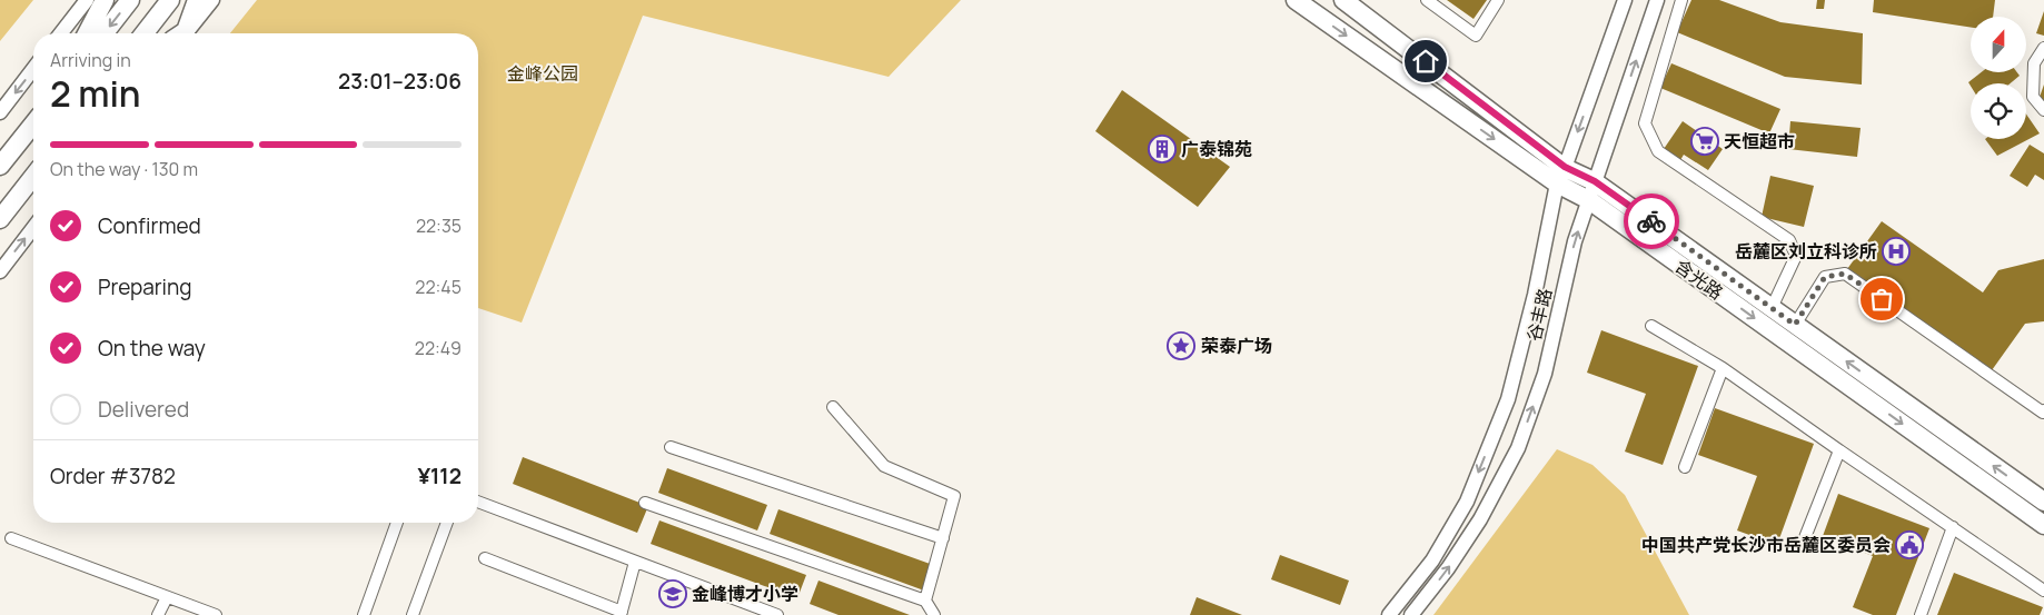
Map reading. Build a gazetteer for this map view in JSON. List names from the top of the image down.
{
  "streets": {
    "main road": ["含光路"],
    "street": ["谷丰路"]
  },
  "crossings": [
    ["含光路", "谷丰路"]
  ],
  "parks": ["金峰公园"],
  "places": {
    "supermarket": ["天恒超市"],
    "building": ["广泰锦苑"],
    "hospital": ["岳麓区刘立科诊所"],
    "place": ["荣泰广场"],
    "public building": ["中国共产党长沙市岳麓区委员会"],
    "school or university": ["金峰博才小学"]
  },
  "north": "top",
  "page": {
    "heading": ["2 min", "Arriving in", "23:01–23:06"],
    "panel": ["Order #3782", "¥112"],
    "bar": "On the way · 130 m",
    "list": [
      ["Confirmed", "22:35"],
      ["Preparing", "22:45"],
      ["On the way", "22:49"],
      "Delivered"
    ]
  }
}
